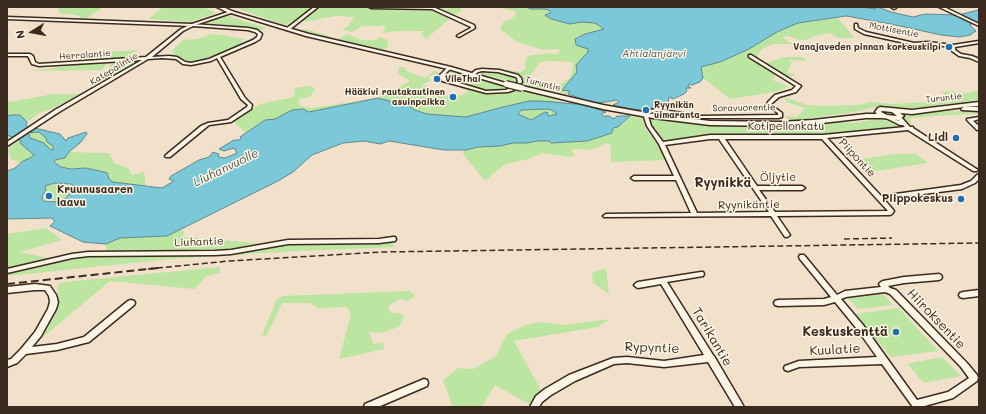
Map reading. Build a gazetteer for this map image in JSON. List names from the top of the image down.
{
  "streets": {
    "main road": ["Katepalintie", "Turuntie"],
    "street": [
      "Mottisentie",
      "Herralantie",
      "Soravuorentie",
      "Kotipellonkatu",
      "Piipontie",
      "Öljytie",
      "Ryynikäntie",
      "Liuhantie",
      "Hiiroksentie",
      "Tarikantie",
      "Rypyntie",
      "Kuulatie"
    ]
  },
  "crossings": [
    ["Herralantie", "Katepalintie"],
    ["Katepalintie", "Turuntie"],
    ["Soravuorentie", "Kotipellonkatu"],
    ["Soravuorentie", "Ryynikäntie"],
    ["Kotipellonkatu", "Piipontie"],
    ["Piipontie", "Ryynikäntie"],
    ["Tarikantie", "Rypyntie"]
  ],
  "districts": ["Ryynikkä"],
  "water": ["Ahtialanjärvi", "Liuhanvuolle"],
  "places": [
    "Vanajaveden pinnan korkeuskilpi",
    "VileThai",
    "Hääkivi rautakautinen asuinpaikka",
    "Ryynikän uimaranta",
    "Lidl",
    "Kruunusaaren laavu",
    "Piippokeskus",
    "Keskuskenttä"
  ],
  "north": "left"
}
